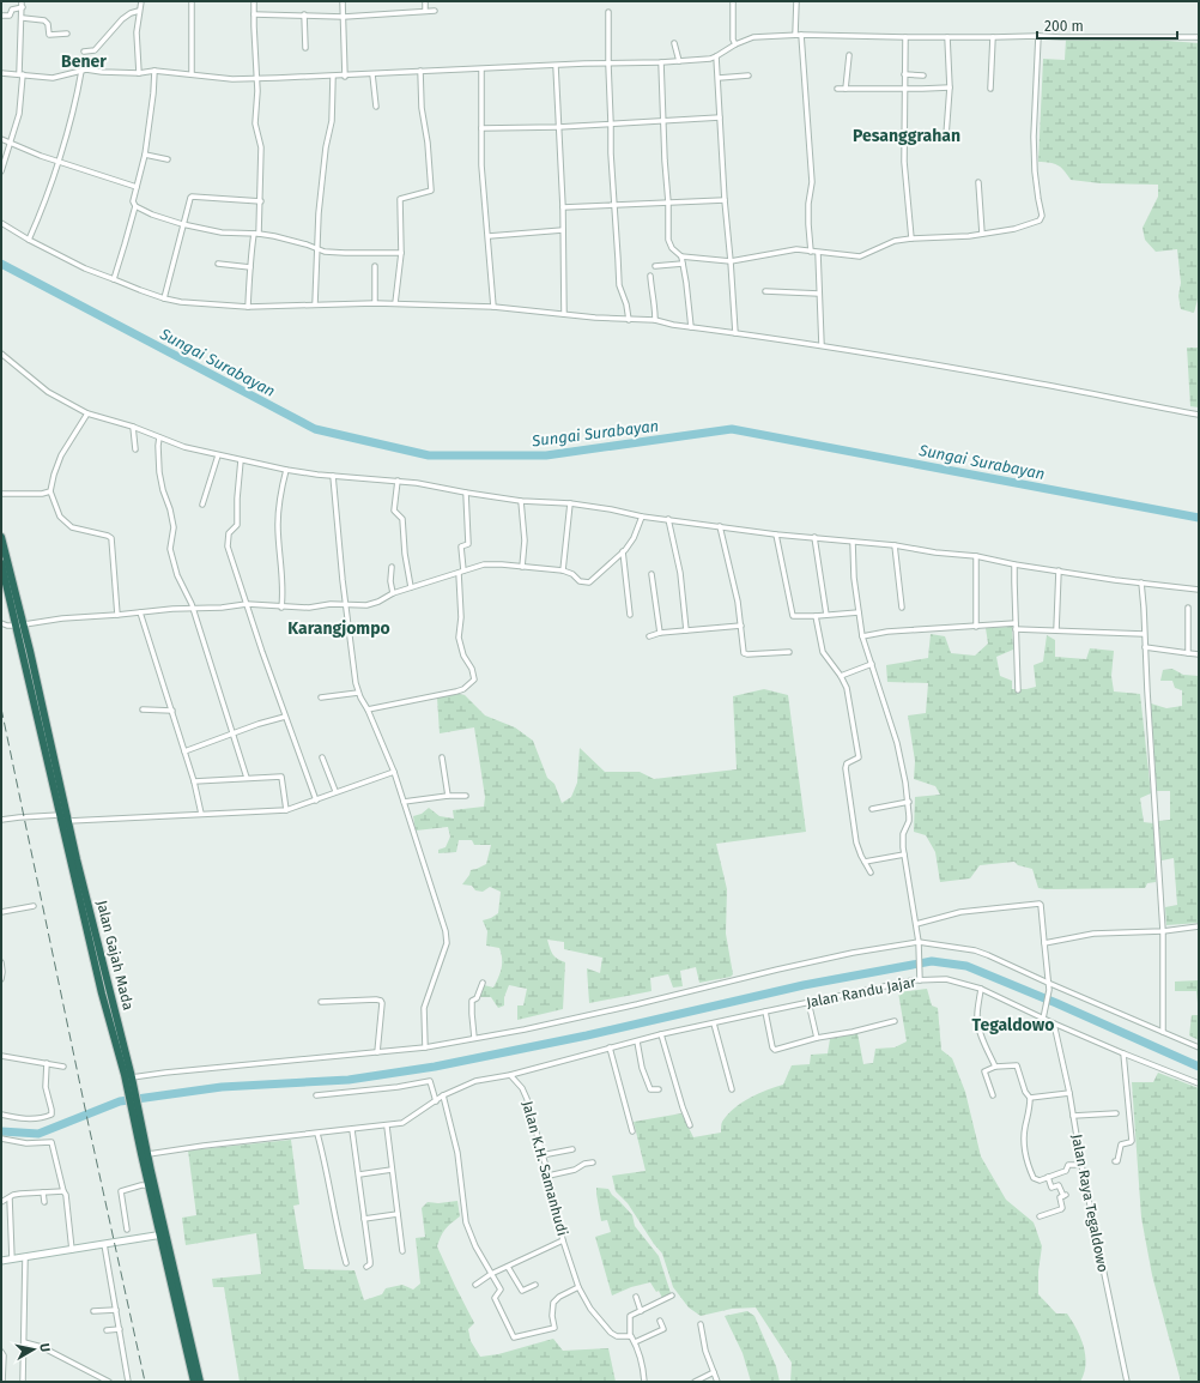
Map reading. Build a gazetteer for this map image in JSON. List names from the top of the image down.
{
  "streets": {
    "highway": ["Jalan Gajah Mada"],
    "street": ["Jalan Randu Jajar", "Jalan K.H. Samanhudi", "Jalan Raya Tegaldowo"]
  },
  "crossings": [
    ["Jalan Randu Jajar", "Jalan K.H. Samanhudi"],
    ["Jalan Randu Jajar", "Jalan Raya Tegaldowo"]
  ],
  "districts": [
    "Bener",
    "Pesanggrahan",
    "Karangjompo",
    "Tegaldowo"
  ],
  "water": ["Sungai Surabayan"],
  "scale_bar": "200 m",
  "north": "right"
}
